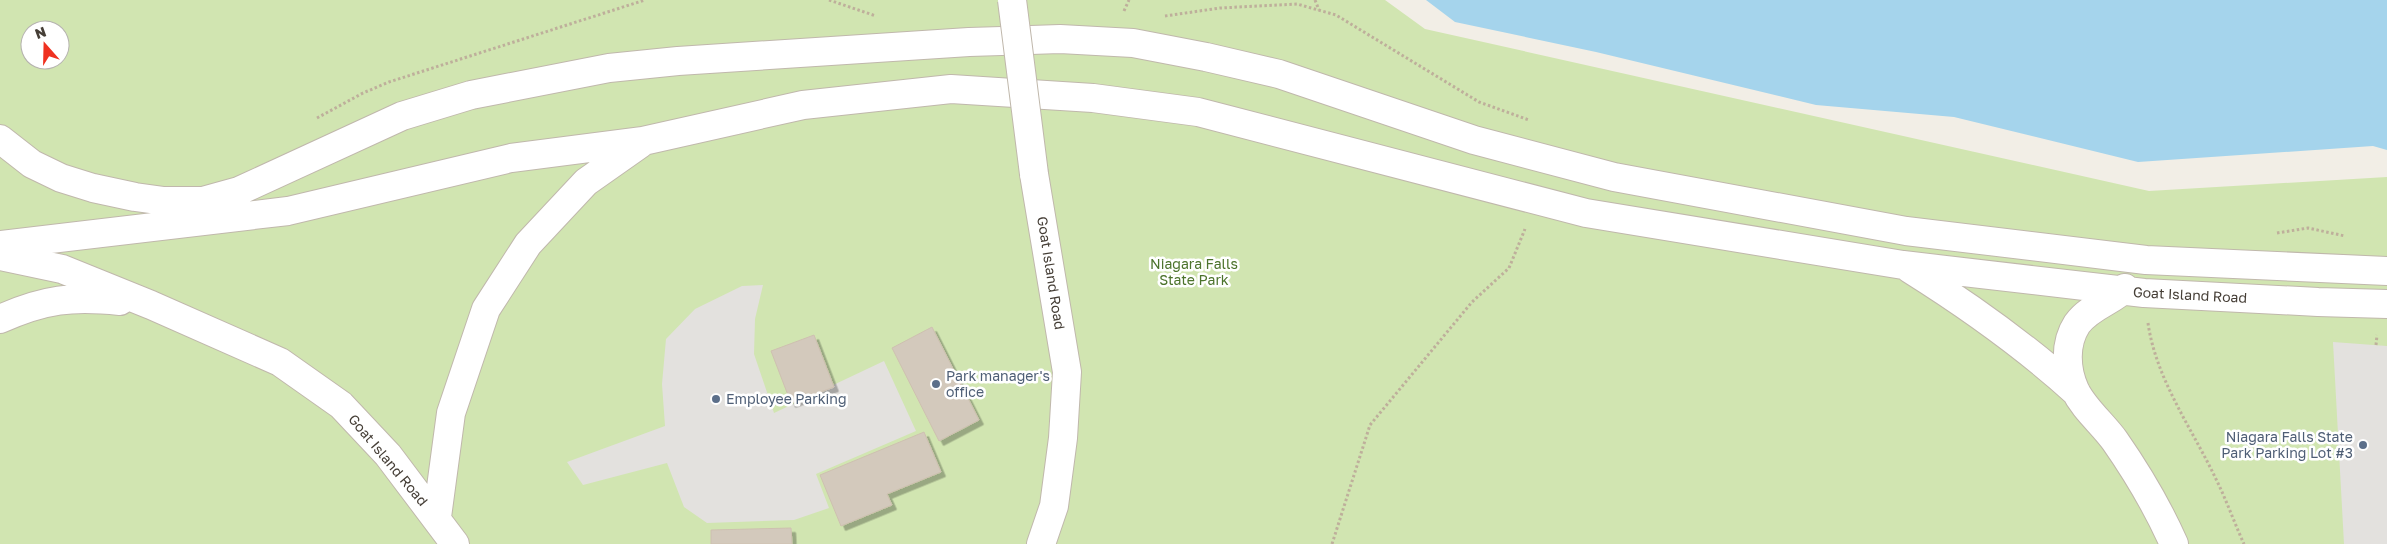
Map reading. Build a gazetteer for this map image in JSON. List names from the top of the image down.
{
  "streets": {
    "street": ["Goat Island Road"]
  },
  "parks": ["Niagara Falls State Park"],
  "places": ["Park manager's office", "Employee Parking", "Niagara Falls State Park Parking Lot #3"],
  "north": "top"
}
